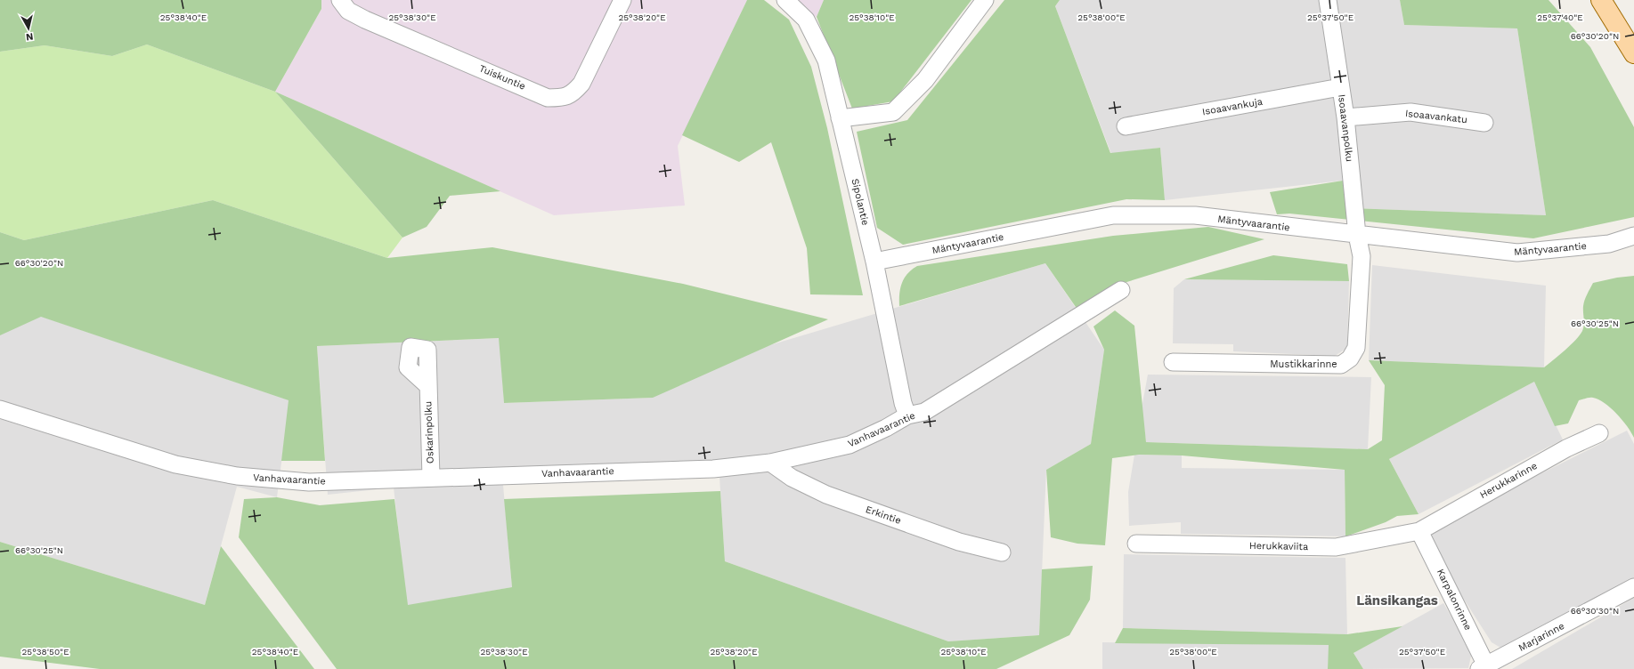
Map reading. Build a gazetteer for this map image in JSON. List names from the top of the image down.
{
  "streets": {
    "street": [
      "Tuiskuntie",
      "Isoaavankuja",
      "Isoaavankatu",
      "Isoaavanpolku",
      "Sipolantie",
      "Mäntyvaarantie",
      "Mustikkarinne",
      "Vanhavaarantie",
      "Oskarinpolku",
      "Herukkarinne",
      "Erkintie",
      "Herukkaviita",
      "Karpalonrinne",
      "Marjarinne"
    ]
  },
  "crossings": [
    ["Isoaavankuja", "Isoaavanpolku"],
    ["Isoaavankatu", "Isoaavanpolku"],
    ["Isoaavanpolku", "Mäntyvaarantie"],
    ["Isoaavanpolku", "Mustikkarinne"],
    ["Sipolantie", "Mäntyvaarantie"],
    ["Sipolantie", "Vanhavaarantie"],
    ["Mäntyvaarantie", "Mustikkarinne"],
    ["Vanhavaarantie", "Oskarinpolku"],
    ["Vanhavaarantie", "Erkintie"],
    ["Herukkarinne", "Herukkaviita"],
    ["Herukkarinne", "Karpalonrinne"],
    ["Herukkaviita", "Karpalonrinne"],
    ["Karpalonrinne", "Marjarinne"]
  ],
  "districts": ["Länsikangas"],
  "north": "bottom",
  "coordinates": [
    "25°38'40\"E",
    "25°38'30\"E",
    "25°38'20\"E",
    "25°38'10\"E",
    "25°38'00\"E",
    "25°37'50\"E",
    "25°37'40\"E",
    "66°30'20\"N",
    "66°30'25\"N",
    "66°30'30\"N",
    "25°38'50\"E"
  ]
}
